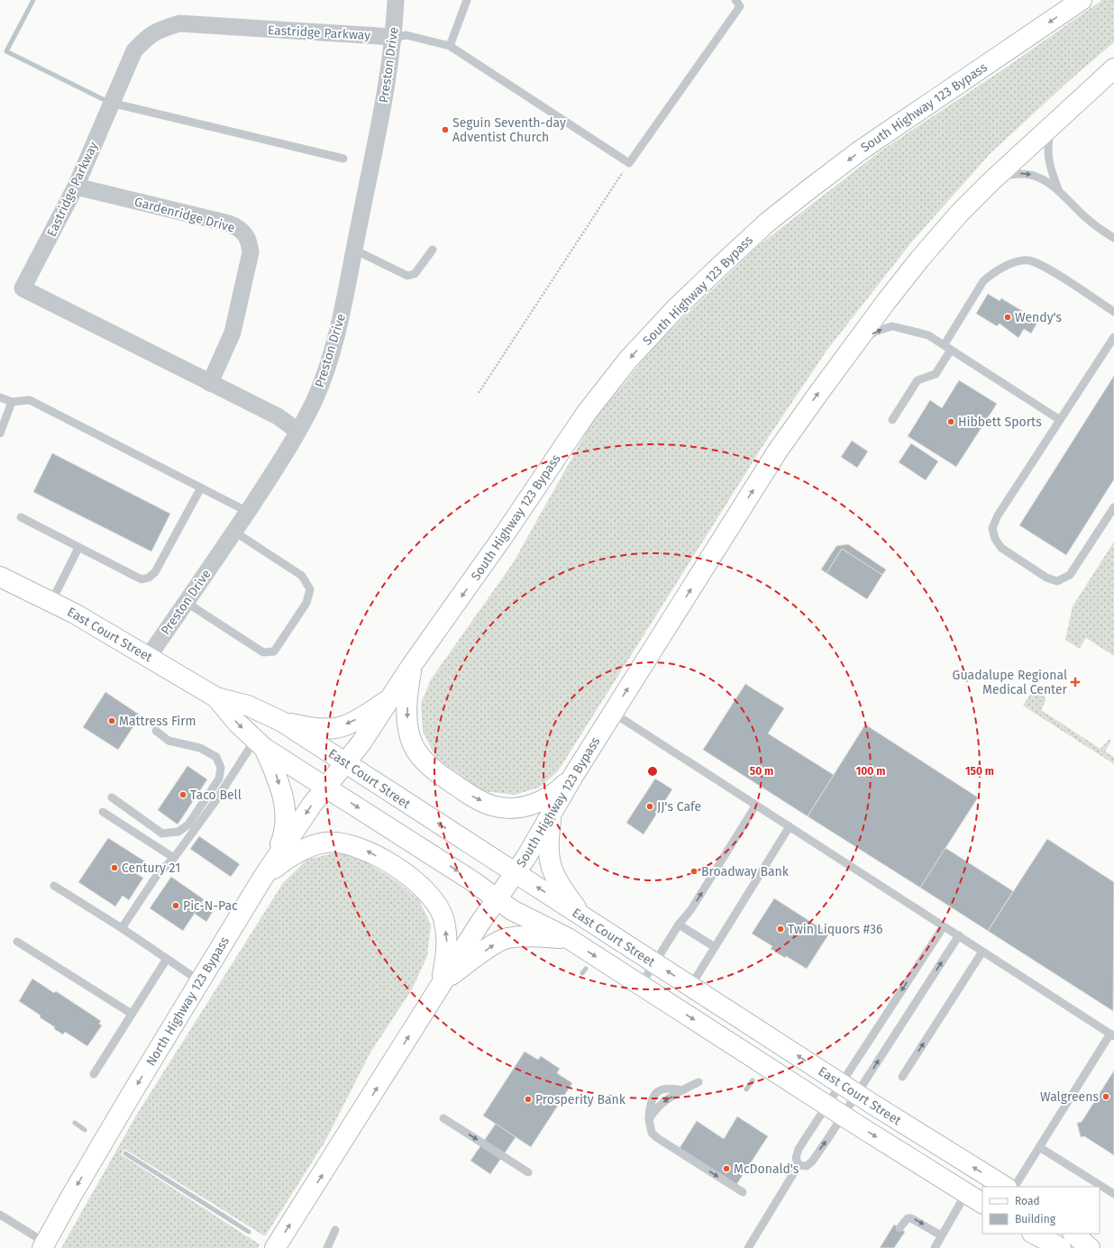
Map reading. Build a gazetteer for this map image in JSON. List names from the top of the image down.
{
  "streets": {
    "main road": ["South Highway 123 Bypass", "East Court Street", "North Highway 123 Bypass"],
    "street": ["Eastridge Parkway", "Preston Drive", "Gardenridge Drive"]
  },
  "crossings": [
    ["Eastridge Parkway", "Preston Drive"],
    ["Eastridge Parkway", "Gardenridge Drive"],
    ["Preston Drive", "East Court Street"],
    ["South Highway 123 Bypass", "East Court Street"],
    ["South Highway 123 Bypass", "North Highway 123 Bypass"],
    ["East Court Street", "North Highway 123 Bypass"]
  ],
  "one_way": ["North Highway 123 Bypass"],
  "places": {
    "other": [
      "Seguin Seventh-day Adventist Church",
      "Wendy's",
      "Hibbett Sports",
      "Mattress Firm",
      "Taco Bell",
      "JJ's Cafe",
      "Century 21",
      "Broadway Bank",
      "Pic-N-Pac",
      "Twin Liquors #36",
      "Walgreens",
      "Prosperity Bank",
      "McDonald's"
    ],
    "health": ["Guadalupe Regional Medical Center"]
  },
  "legend": ["Road", "Building"],
  "rings": ["50 m", "100 m", "150 m"]
}
